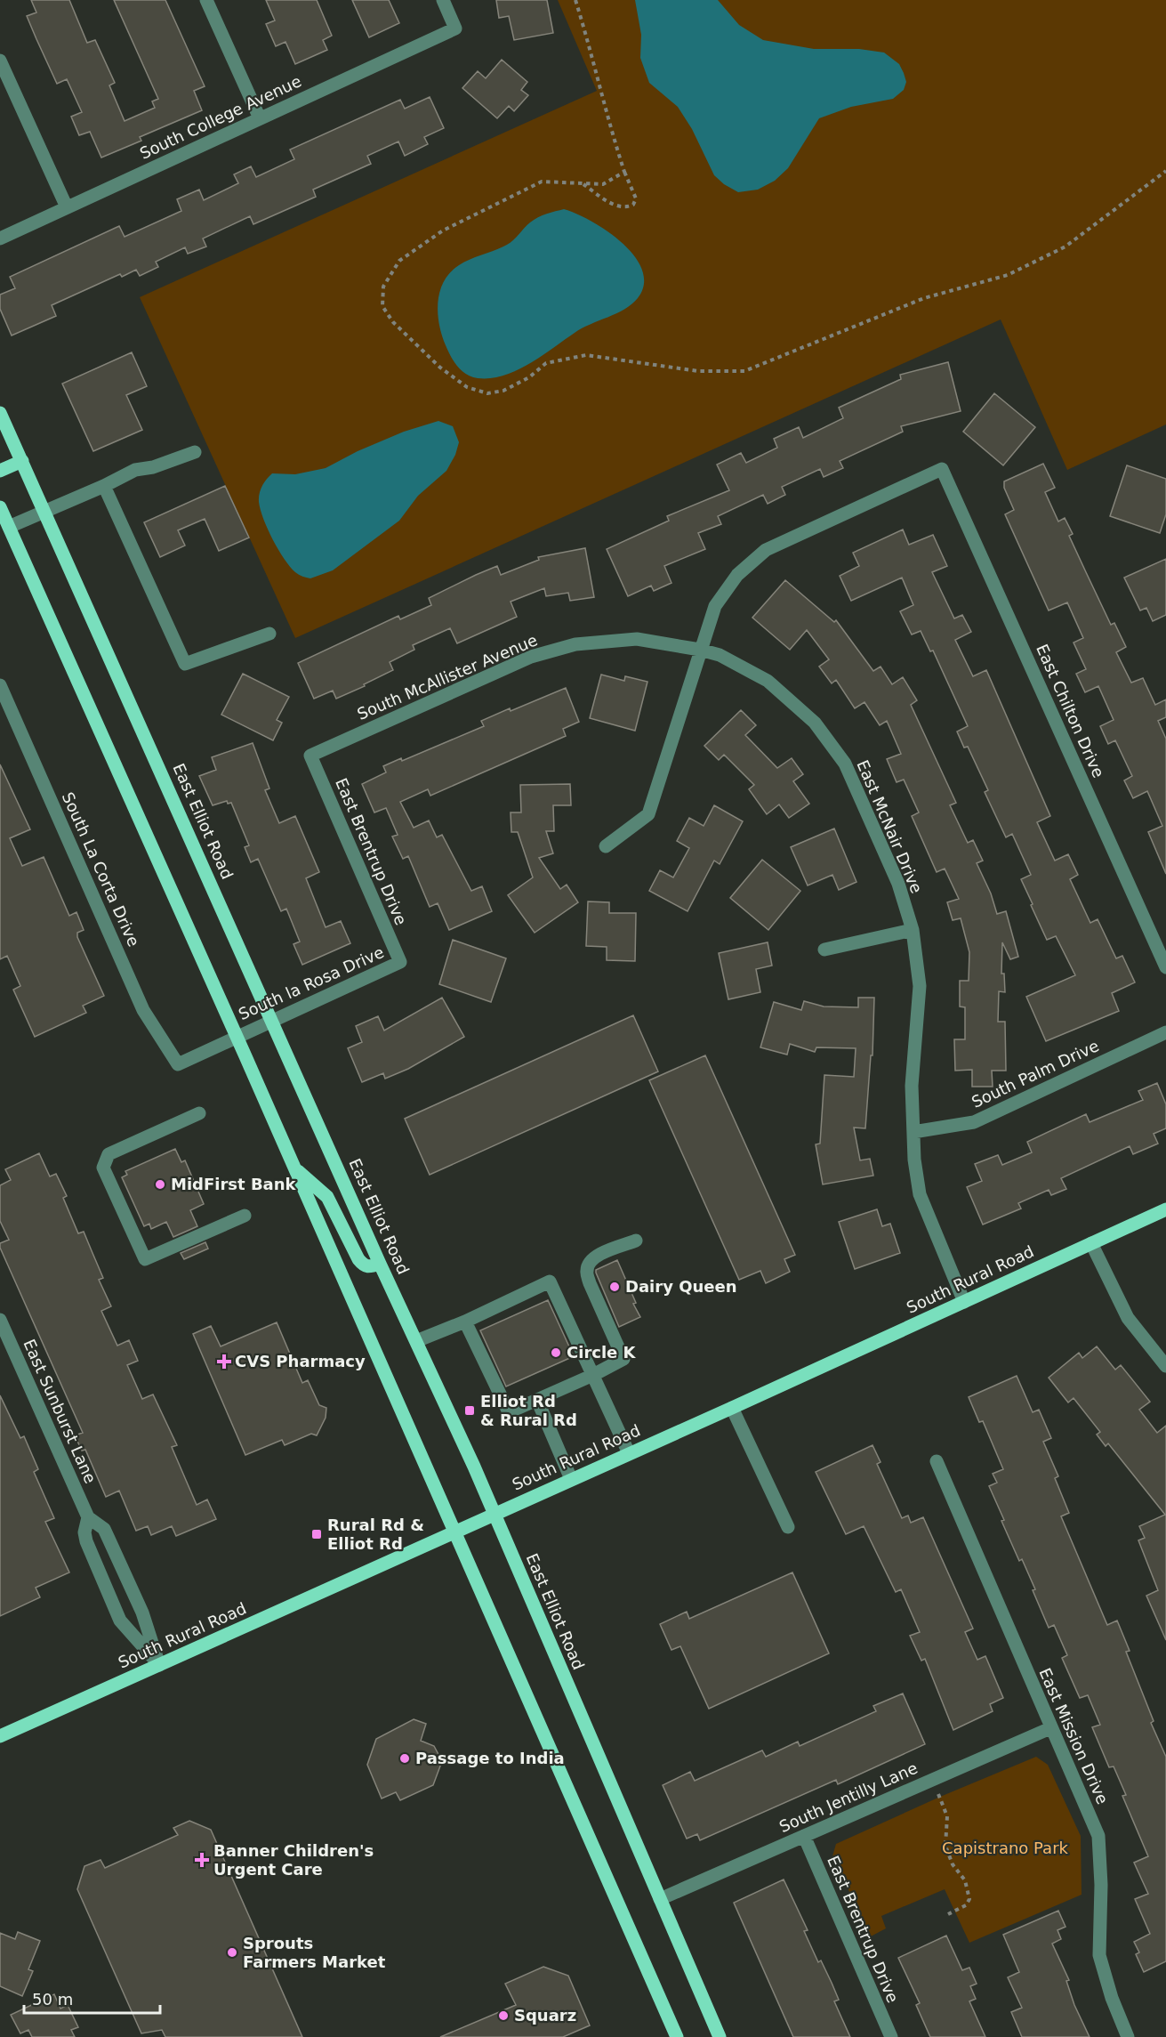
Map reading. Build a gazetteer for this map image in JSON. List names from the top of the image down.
{
  "streets": {
    "main road": ["East Elliot Road", "South Rural Road"],
    "street": [
      "South College Avenue",
      "South McAllister Avenue",
      "East Chilton Drive",
      "East McNair Drive",
      "East Brentrup Drive",
      "South La Corta Drive",
      "South la Rosa Drive",
      "South Palm Drive",
      "East Sunburst Lane",
      "East Mission Drive",
      "South Jentilly Lane"
    ]
  },
  "crossings": [
    ["South McAllister Avenue", "East Chilton Drive"],
    ["South McAllister Avenue", "East McNair Drive"],
    ["South McAllister Avenue", "East Brentrup Drive"],
    ["East Chilton Drive", "East McNair Drive"],
    ["East Elliot Road", "South la Rosa Drive"],
    ["East Elliot Road", "South Rural Road"],
    ["East Elliot Road", "South Jentilly Lane"],
    ["East McNair Drive", "South Palm Drive"],
    ["East McNair Drive", "South Rural Road"],
    ["East Brentrup Drive", "South la Rosa Drive"],
    ["East Brentrup Drive", "South Jentilly Lane"],
    ["South La Corta Drive", "South la Rosa Drive"],
    ["South Rural Road", "East Sunburst Lane"],
    ["East Mission Drive", "South Jentilly Lane"]
  ],
  "parks": ["Capistrano Park"],
  "places": {
    "other": [
      "MidFirst Bank",
      "Dairy Queen",
      "Circle K",
      "Passage to India",
      "Sprouts Farmers Market",
      "Squarz"
    ],
    "health": ["CVS Pharmacy", "Banner Children's Urgent Care"],
    "transit": ["Elliot Rd & Rural Rd", "Rural Rd & Elliot Rd"]
  },
  "scale_bar": "50 m"
}
